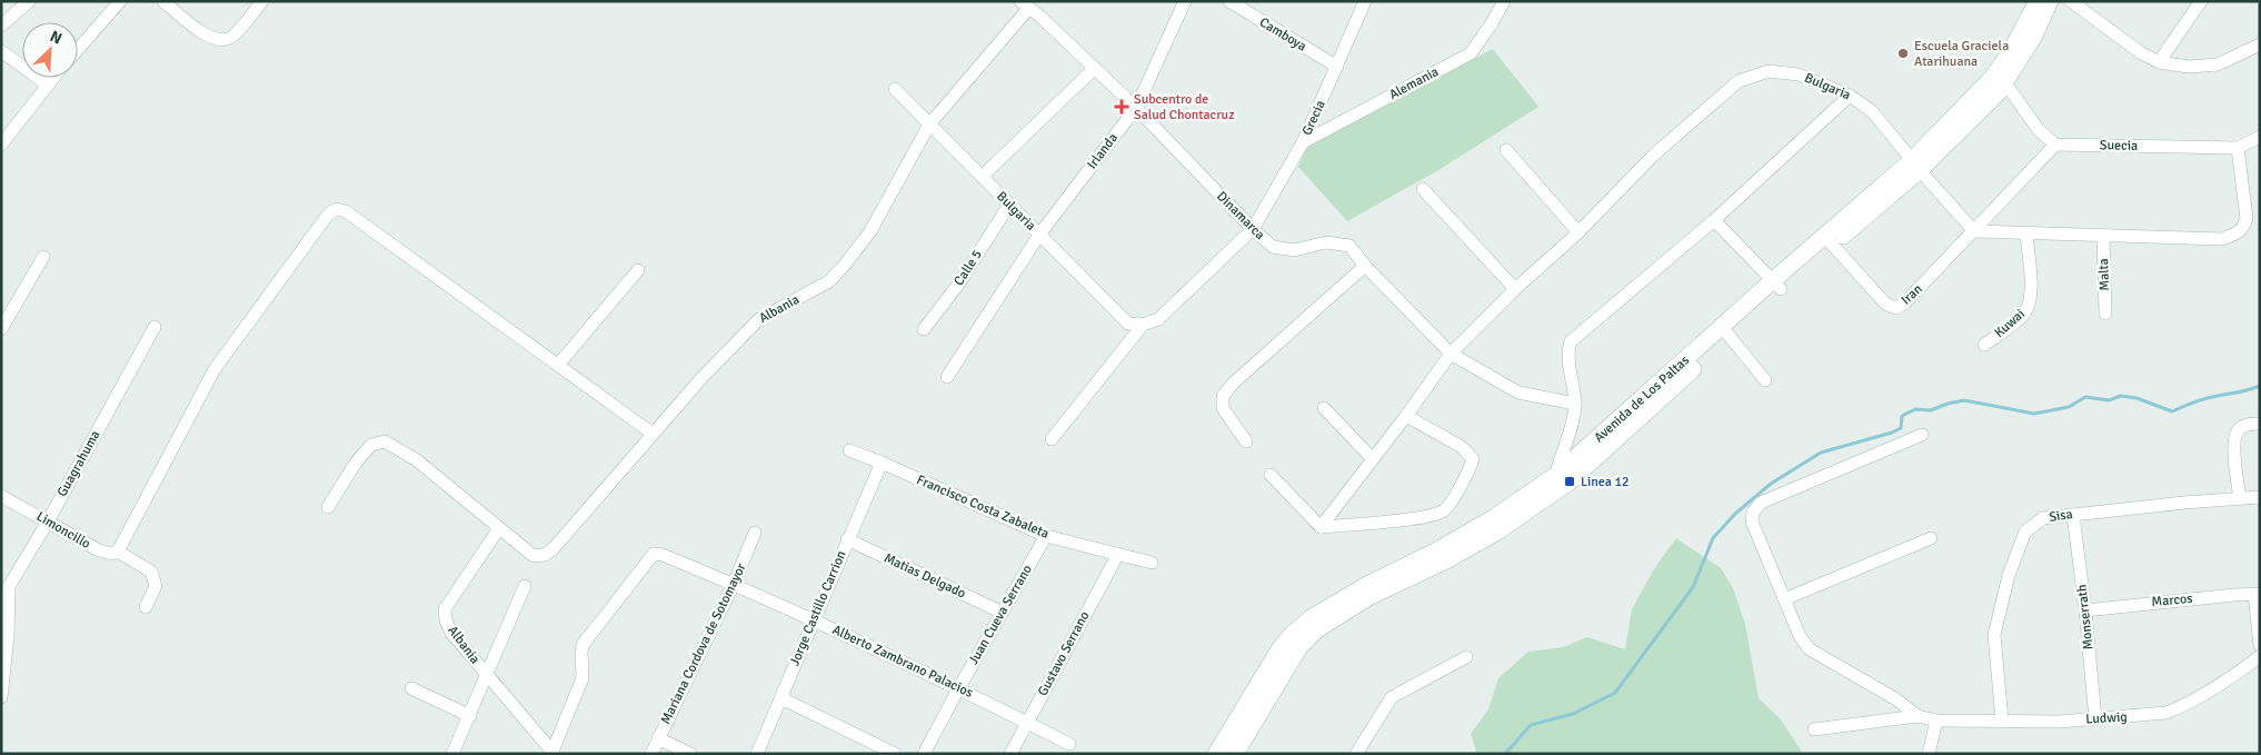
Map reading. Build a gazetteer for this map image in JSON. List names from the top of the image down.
{
  "streets": {
    "main road": ["Avenida de Los Paltas"],
    "street": [
      "Camboya",
      "Alemania",
      "Bulgaria",
      "Grecia",
      "Suecia",
      "Irlanda",
      "Dinamarca",
      "Calle 5",
      "Malta",
      "Iran",
      "Albania",
      "Kuwai",
      "Guagrahuma",
      "Francisco Costa Zabaleta",
      "Sisa",
      "Limoncillo",
      "Matias Delgado",
      "Marcos",
      "Jorge Castillo Carrion",
      "Juan Cueva Serrano",
      "Monserrath",
      "Mariana Cordova de Sotomayor",
      "Gustavo Serrano",
      "Alberto Zambrano Palacios",
      "Ludwig"
    ]
  },
  "crossings": [
    ["Camboya", "Grecia"],
    ["Alemania", "Grecia"],
    ["Bulgaria", "Grecia"],
    ["Bulgaria", "Irlanda"],
    ["Bulgaria", "Dinamarca"],
    ["Bulgaria", "Calle 5"],
    ["Bulgaria", "Iran"],
    ["Bulgaria", "Albania"],
    ["Bulgaria", "Avenida de Los Paltas"],
    ["Grecia", "Dinamarca"],
    ["Irlanda", "Dinamarca"],
    ["Dinamarca", "Albania"],
    ["Iran", "Avenida de Los Paltas"],
    ["Albania", "Alberto Zambrano Palacios"],
    ["Guagrahuma", "Limoncillo"],
    ["Francisco Costa Zabaleta", "Jorge Castillo Carrion"],
    ["Francisco Costa Zabaleta", "Juan Cueva Serrano"],
    ["Francisco Costa Zabaleta", "Gustavo Serrano"],
    ["Sisa", "Monserrath"],
    ["Sisa", "Ludwig"],
    ["Matias Delgado", "Jorge Castillo Carrion"],
    ["Matias Delgado", "Juan Cueva Serrano"],
    ["Marcos", "Monserrath"],
    ["Jorge Castillo Carrion", "Alberto Zambrano Palacios"],
    ["Juan Cueva Serrano", "Alberto Zambrano Palacios"],
    ["Monserrath", "Ludwig"],
    ["Mariana Cordova de Sotomayor", "Alberto Zambrano Palacios"],
    ["Gustavo Serrano", "Alberto Zambrano Palacios"]
  ],
  "places": {
    "other": ["Escuela Graciela Atarihuana"],
    "health": ["Subcentro de Salud Chontacruz"],
    "transit": ["Linea 12"]
  },
  "north": "top right"
}
